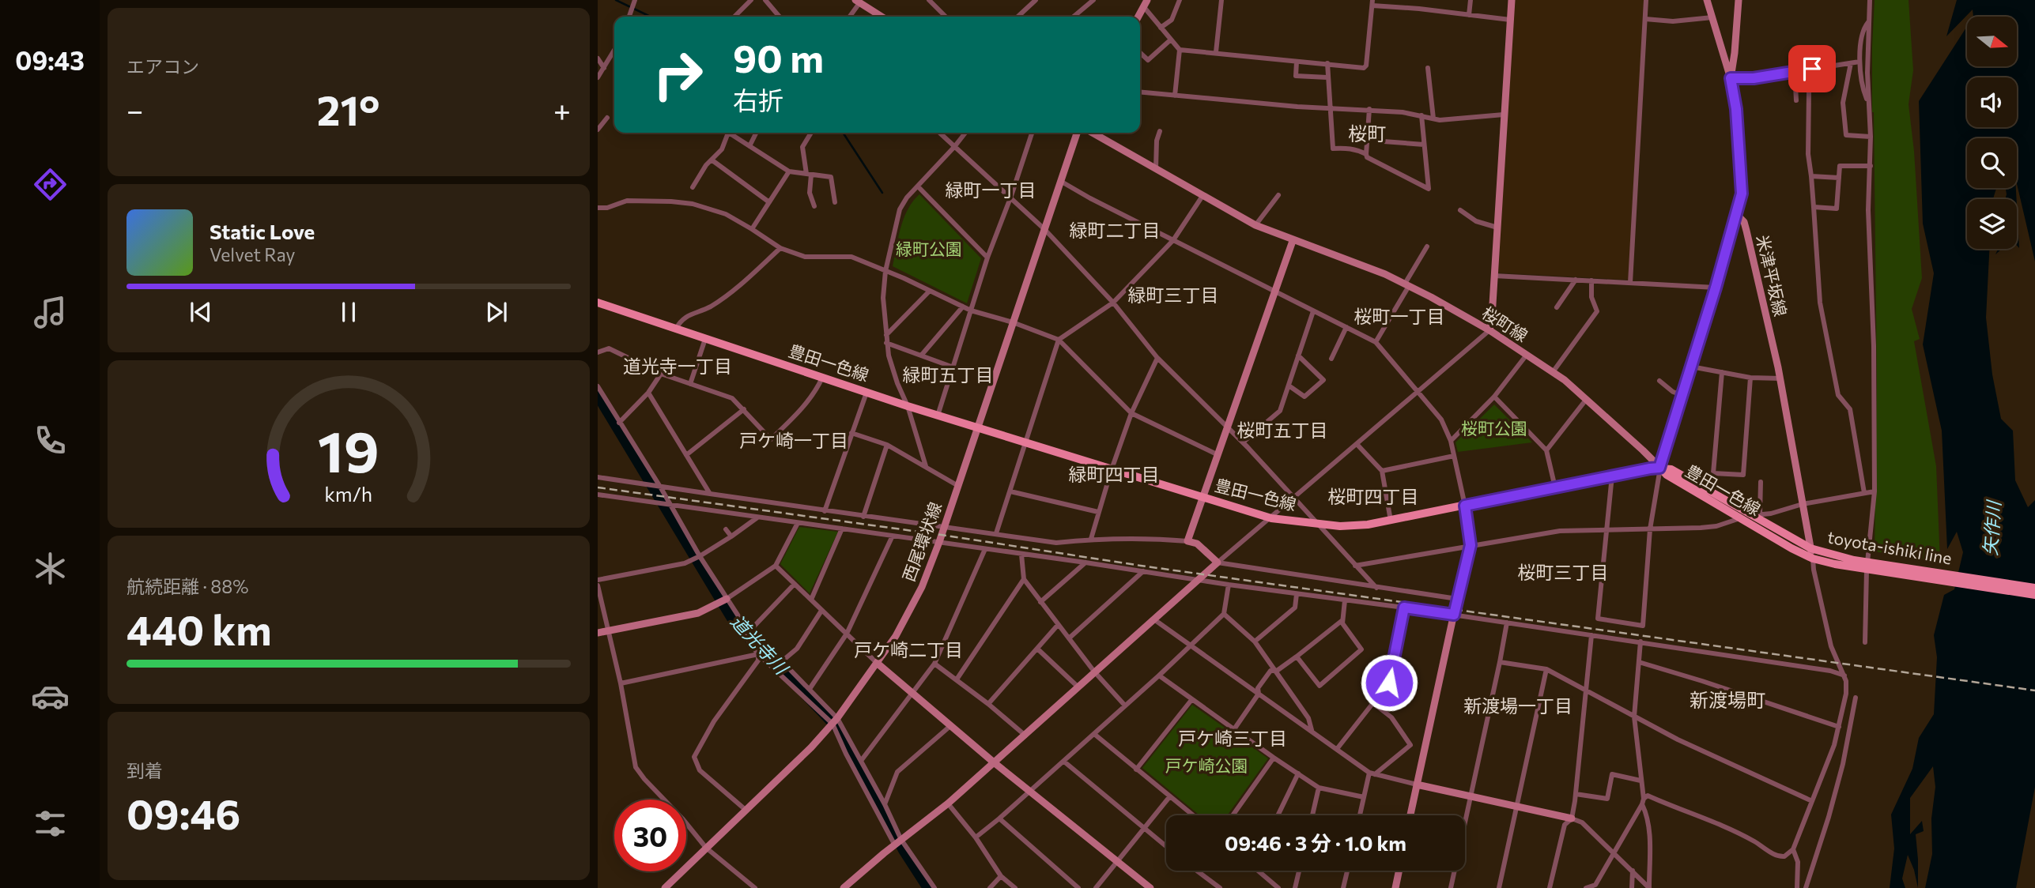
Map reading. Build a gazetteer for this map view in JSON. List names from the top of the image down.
{
  "streets": {
    "main road": ["豊田一色線", "toyota-ishiki line"],
    "street": ["米津平坂線", "桜町線", "西尾環状線"]
  },
  "crossings": [
    ["米津平坂線", "豊田一色線"],
    ["米津平坂線", "toyota-ishiki line"],
    ["桜町線", "豊田一色線"],
    ["桜町線", "toyota-ishiki line"],
    ["豊田一色線", "西尾環状線"],
    ["豊田一色線", "toyota-ishiki line"]
  ],
  "districts": [
    "桜町",
    "緑町一丁目",
    "緑町二丁目",
    "緑町三丁目",
    "桜町一丁目",
    "道光寺一丁目",
    "緑町五丁目",
    "桜町五丁目",
    "戸ケ崎一丁目",
    "緑町四丁目",
    "桜町四丁目",
    "桜町三丁目",
    "戸ケ崎二丁目",
    "新渡場町",
    "新渡場一丁目",
    "戸ケ崎三丁目"
  ],
  "water": ["矢作川", "道光寺川"],
  "parks": ["緑町公園", "桜町公園", "戸ケ崎公園"],
  "north": "right",
  "page": {
    "tabs": "09:43",
    "tile": [
      "エアコン",
      ["航続距離 · 88%", "440 km"],
      ["到着", "09:46"]
    ],
    "turn": ["90 m", "右折"],
    "heat": ["−", "21°", "+"],
    "song": ["Static Love", "Velvet Ray"],
    "limit": "30",
    "trip": "09:46 · 3 分 · 1.0 km",
    "gauge": ["19", "km/h"]
  }
}
